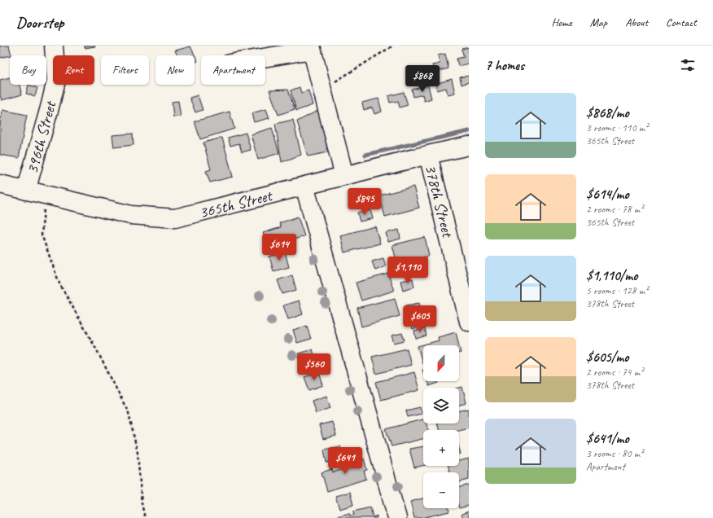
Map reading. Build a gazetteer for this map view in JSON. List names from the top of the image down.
{
  "streets": {
    "street": ["396th Street", "378th Street", "365th Street"]
  },
  "crossings": [
    ["396th Street", "365th Street"],
    ["378th Street", "365th Street"]
  ],
  "north": "bottom",
  "page": {
    "header": "Doorstep",
    "nav": [
      "Home",
      "Map",
      "About",
      "Contact"
    ],
    "heading": "7 homes",
    "chip": [
      "Buy",
      "Rent",
      "Filters",
      "New",
      "Apartment"
    ],
    "price": [
      "$868",
      "$845",
      "$614",
      "$1,110",
      "$605",
      "$560",
      "$641"
    ],
    "list": [
      {
        "name": "$868/mo",
        "note": "3 rooms · 110 m² · 365th Street"
      },
      {
        "name": "$614/mo",
        "note": "2 rooms · 78 m² · 365th Street"
      },
      {
        "name": "$1,110/mo",
        "note": "5 rooms · 128 m² · 378th Street"
      },
      {
        "name": "$605/mo",
        "note": "2 rooms · 74 m² · 378th Street"
      },
      {
        "name": "$641/mo",
        "note": "3 rooms · 80 m² · Apartment"
      }
    ],
    "map_buttons": ["+", "−"]
  }
}
